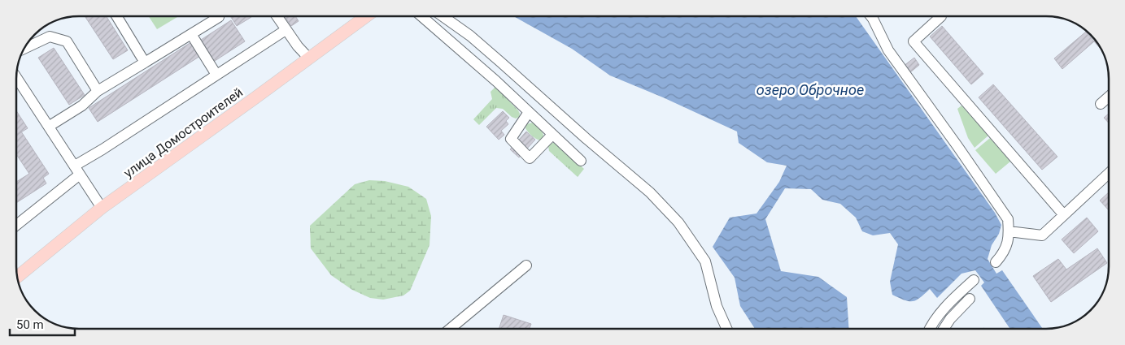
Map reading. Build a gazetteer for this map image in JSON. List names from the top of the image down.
{
  "streets": {
    "main road": ["улица Домостроителей"]
  },
  "water": ["озеро Оброчное"],
  "scale_bar": "50 m"
}
